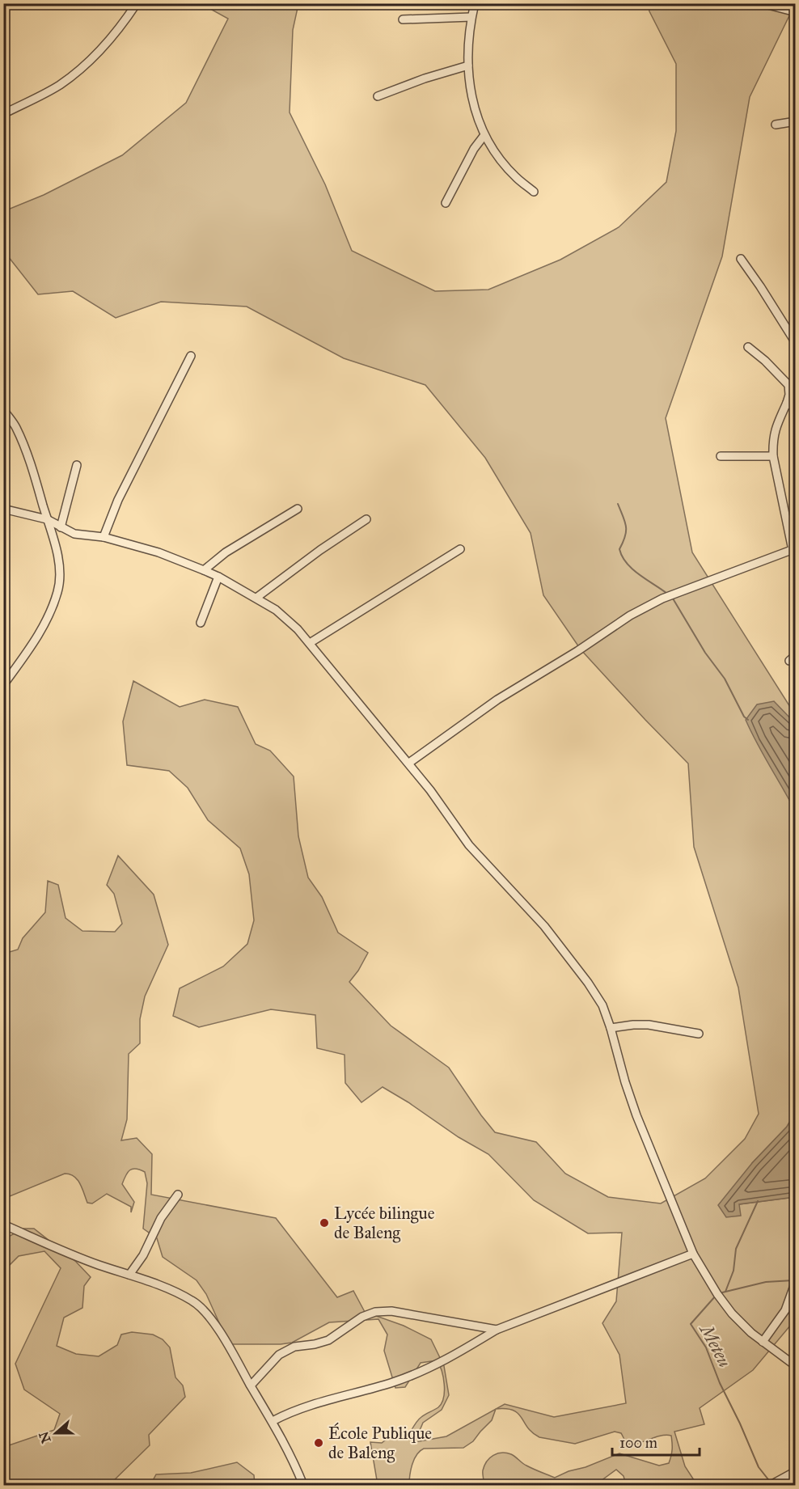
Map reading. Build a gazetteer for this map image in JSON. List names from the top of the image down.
{
  "water": ["Meteu"],
  "places": ["Lycée bilingue de Baleng", "École Publique de Baleng"],
  "scale_bar": "100 m",
  "north": "left"
}
